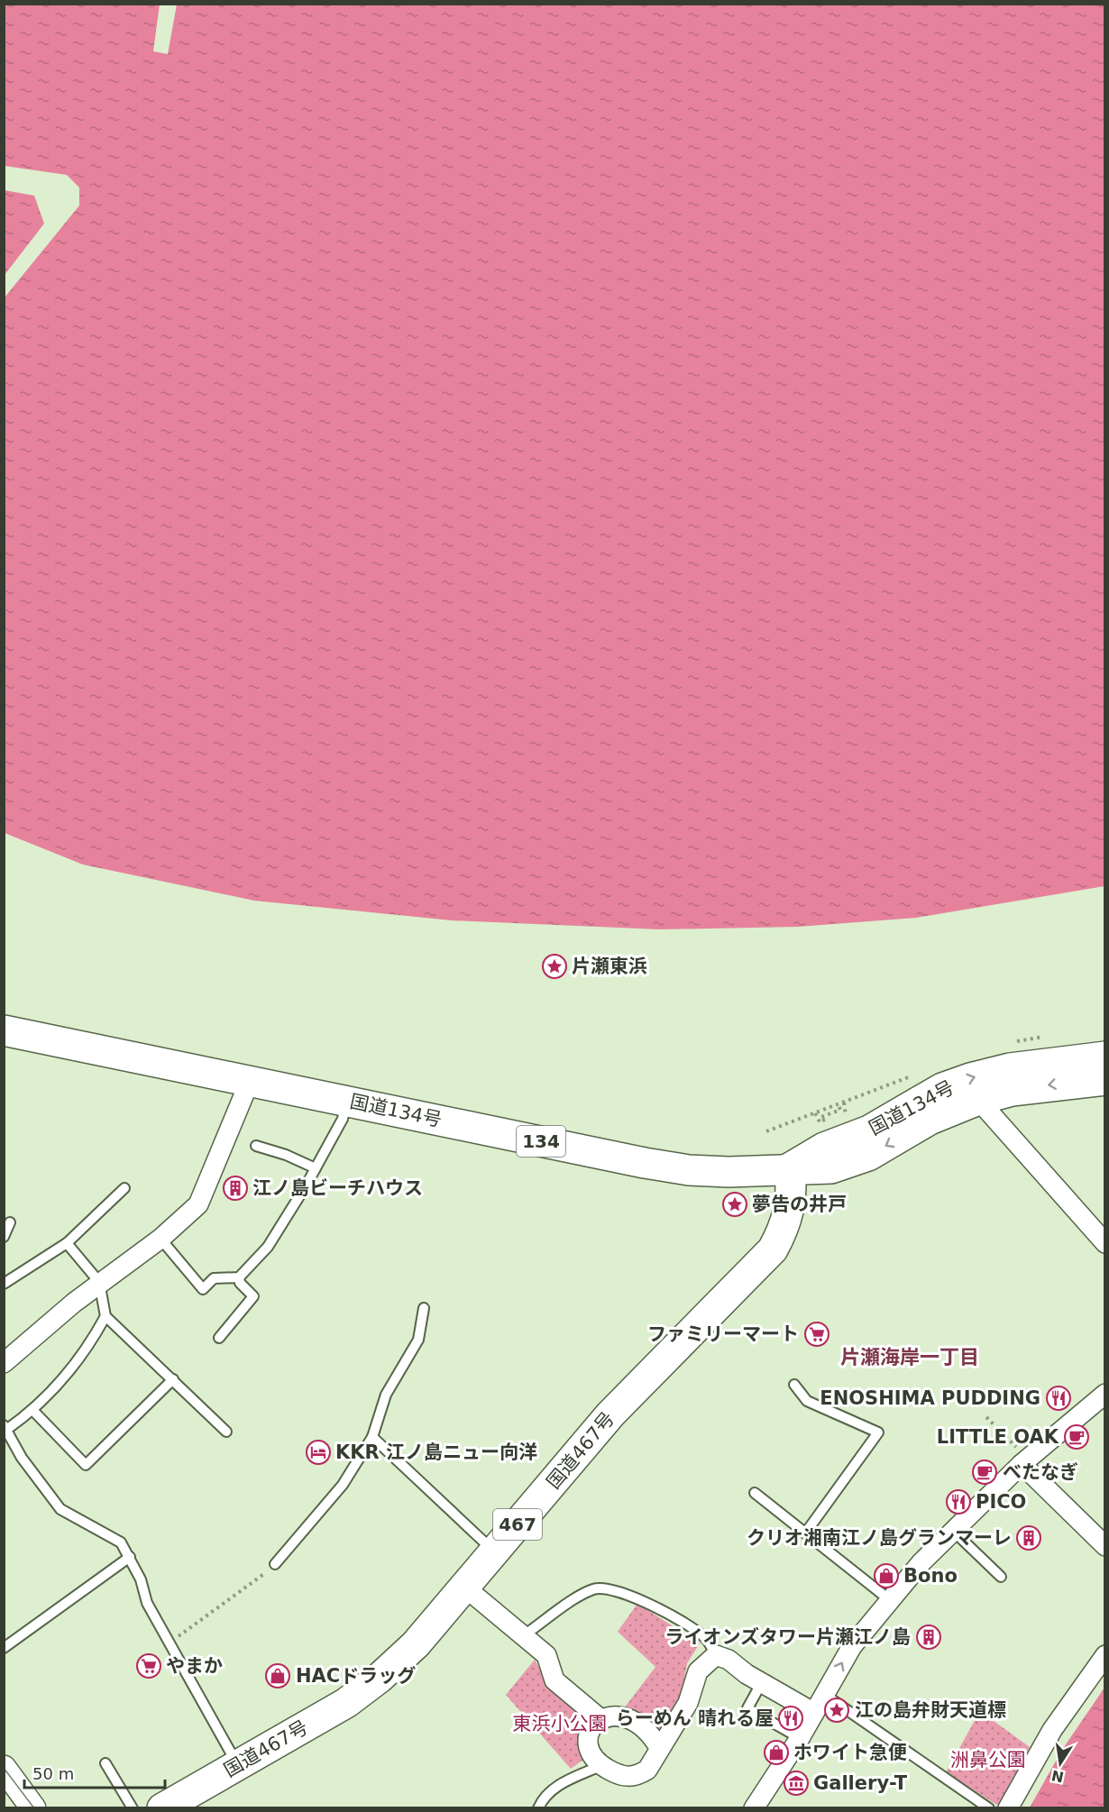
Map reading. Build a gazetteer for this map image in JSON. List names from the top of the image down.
{
  "streets": {
    "highway": [
      "国道134号",
      "134",
      "国道467号",
      "467"
    ]
  },
  "crossings": [
    ["国道134号", "国道467号"]
  ],
  "districts": ["片瀬海岸一丁目"],
  "parks": ["東浜小公園", "洲鼻公園"],
  "places": {
    "place": ["片瀬東浜", "夢告の井戸", "江の島弁財天道標"],
    "building": ["江ノ島ビーチハウス", "クリオ湘南江ノ島グランマーレ", "ライオンズタワー片瀬江ノ島"],
    "supermarket": ["ファミリーマート", "やまか"],
    "restaurant": ["ENOSHIMA PUDDING", "PICO", "らーめん 晴れる屋"],
    "cafe": ["LITTLE OAK", "べたなぎ"],
    "hotel": ["KKR 江ノ島ニュー向洋"],
    "shop": ["Bono", "HACドラッグ", "ホワイト急便"],
    "museum": ["Gallery-T"]
  },
  "scale_bar": "50 m",
  "north": "bottom"
}
